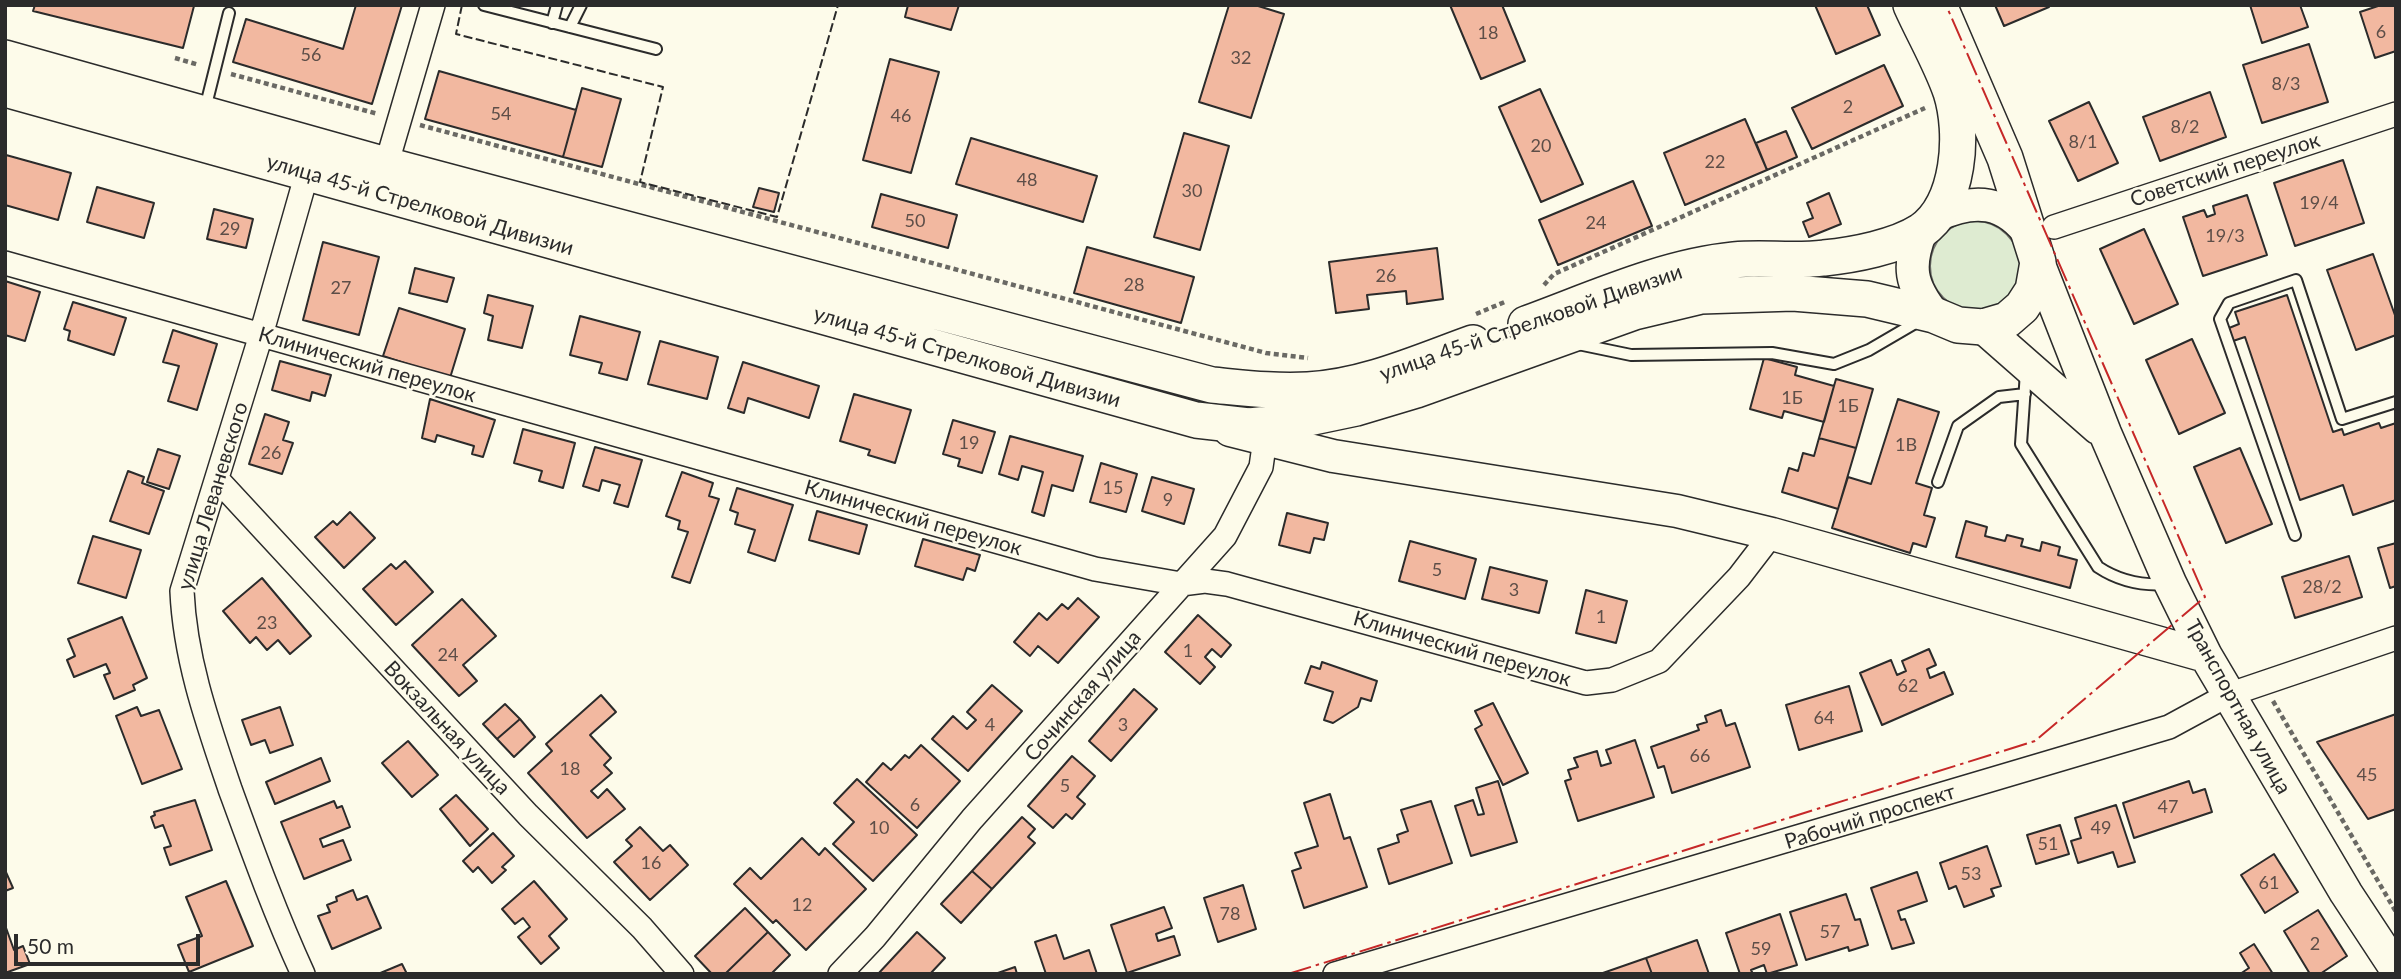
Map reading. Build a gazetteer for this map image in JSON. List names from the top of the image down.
{
  "streets": {
    "main road": ["улица 45-й Стрелковой Дивизии", "Транспортная улица"],
    "street": [
      "Советский переулок",
      "Клинический переулок",
      "улица Леваневского",
      "Сочинская улица",
      "Вокзальная улица",
      "Рабочий проспект"
    ]
  },
  "crossings": [
    ["Советский переулок", "улица 45-й Стрелковой Дивизии"],
    ["Советский переулок", "Транспортная улица"],
    ["улица 45-й Стрелковой Дивизии", "улица Леваневского"],
    ["улица 45-й Стрелковой Дивизии", "Сочинская улица"],
    ["улица 45-й Стрелковой Дивизии", "Транспортная улица"],
    ["Клинический переулок", "улица Леваневского"],
    ["Клинический переулок", "Сочинская улица"],
    ["улица Леваневского", "Вокзальная улица"],
    ["Транспортная улица", "Рабочий проспект"]
  ],
  "house_numbers": [
    "6",
    "18",
    "56",
    "32",
    "8/3",
    "2",
    "54",
    "46",
    "8/2",
    "8/1",
    "20",
    "22",
    "48",
    "30",
    "19/4",
    "50",
    "24",
    "29",
    "19/3",
    "26",
    "28",
    "27",
    "1Б",
    "1Б",
    "19",
    "1В",
    "26",
    "15",
    "9",
    "5",
    "28/2",
    "3",
    "1",
    "23",
    "1",
    "24",
    "62",
    "64",
    "4",
    "3",
    "66",
    "18",
    "45",
    "5",
    "6",
    "47",
    "10",
    "49",
    "51",
    "16",
    "53",
    "61",
    "12",
    "78",
    "57",
    "2",
    "59"
  ],
  "scale_bar": "50 m"
}
